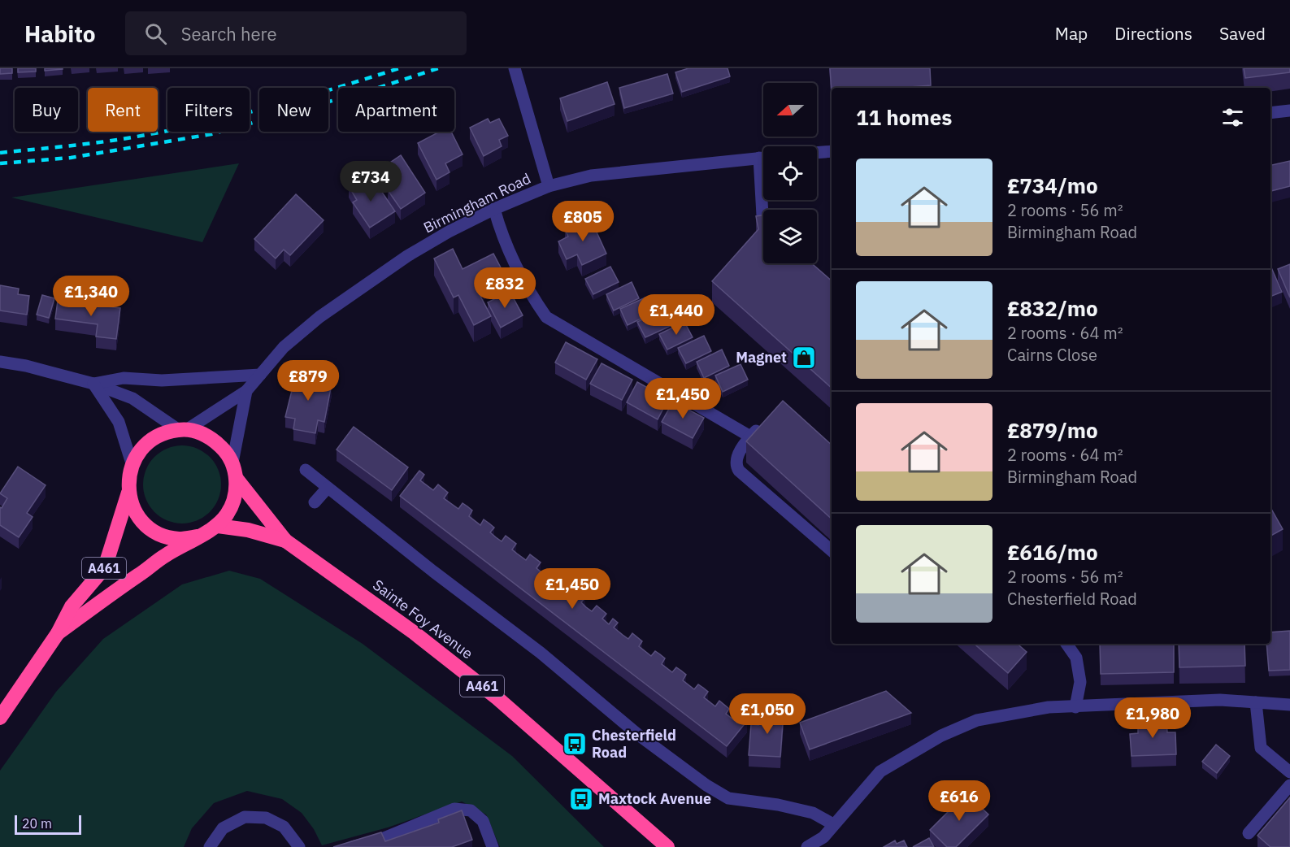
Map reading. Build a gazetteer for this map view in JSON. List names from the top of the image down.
{
  "streets": {
    "highway": ["A461", "Sainte Foy Avenue"],
    "street": ["Birmingham Road"]
  },
  "crossings": [
    ["Birmingham Road", "A461"],
    ["Birmingham Road", "Sainte Foy Avenue"],
    ["A461", "Sainte Foy Avenue"]
  ],
  "places": {
    "shop": ["Magnet"],
    "bus stop": ["Chesterfield Road", "Maxtock Avenue"]
  },
  "scale_bar": "20 m",
  "north": "left",
  "page": {
    "header": "Habito",
    "search": "Search here",
    "nav": ["Map", "Directions", "Saved"],
    "chip": [
      "Buy",
      "Rent",
      "Filters",
      "New",
      "Apartment"
    ],
    "heading": "11 homes",
    "list": [
      {
        "name": "£734/mo",
        "note": "2 rooms · 56 m² · Birmingham Road"
      },
      {
        "name": "£832/mo",
        "note": "2 rooms · 64 m² · Cairns Close"
      },
      {
        "name": "£879/mo",
        "note": "2 rooms · 64 m² · Birmingham Road"
      },
      {
        "name": "£616/mo",
        "note": "2 rooms · 56 m² · Chesterfield Road"
      }
    ],
    "price": [
      "£734",
      "£805",
      "£832",
      "£1,340",
      "£1,440",
      "£879",
      "£1,450",
      "£1,450",
      "£1,050",
      "£1,980",
      "£616"
    ],
    "scale": "20 m"
  }
}
